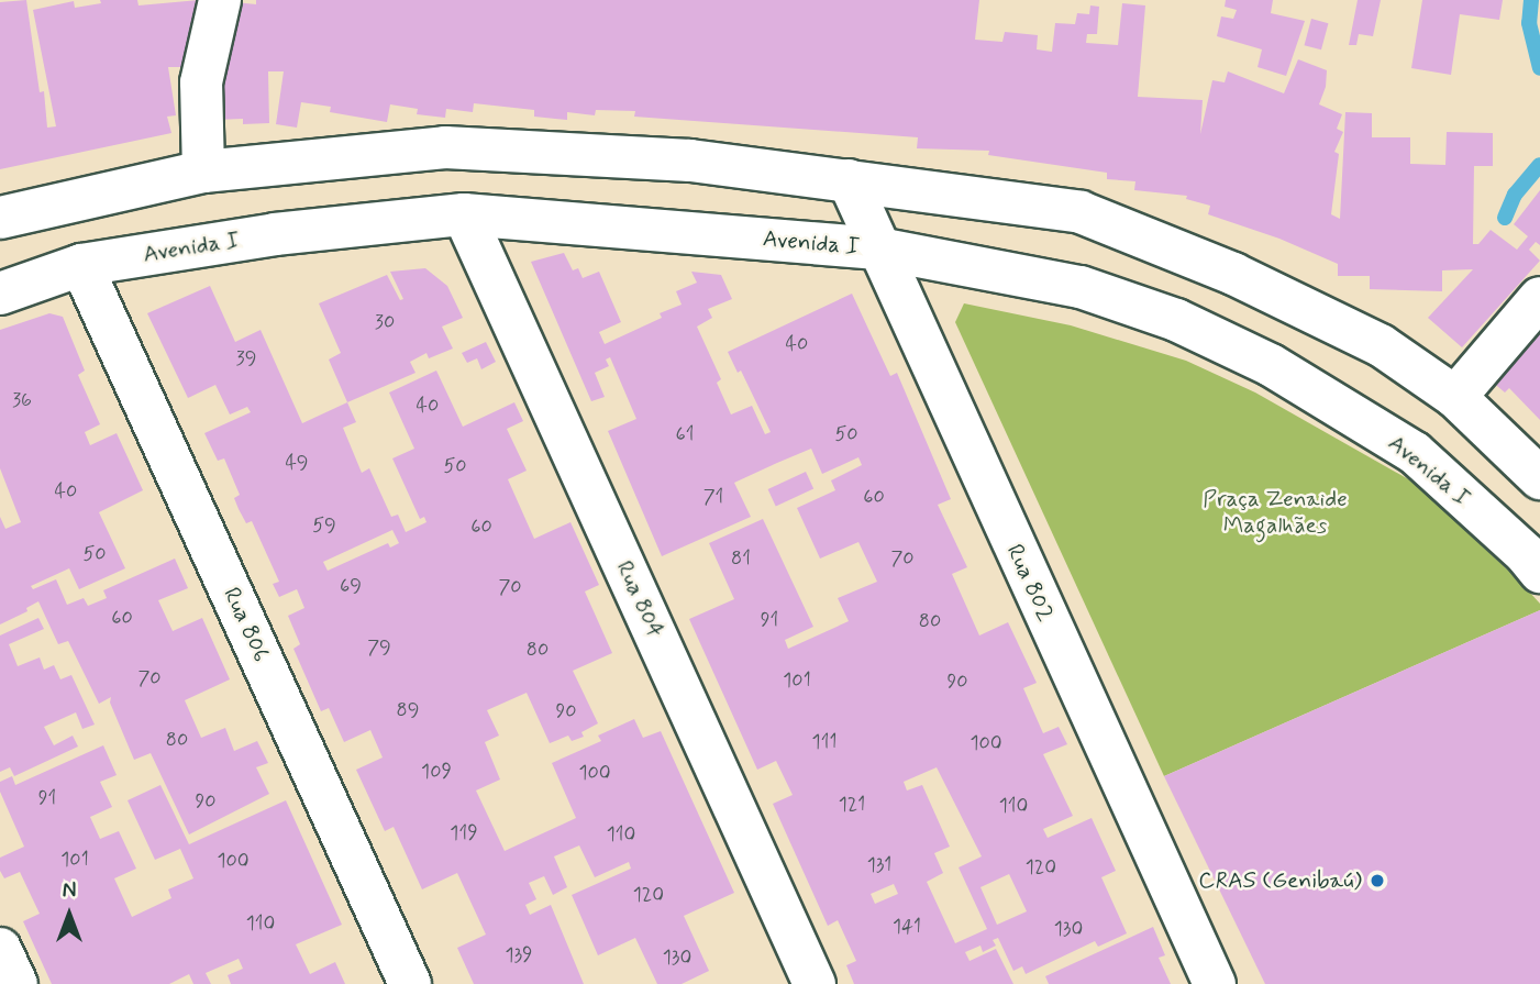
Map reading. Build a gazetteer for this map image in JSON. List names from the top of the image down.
{
  "streets": {
    "street": [
      "Avenida I",
      "Rua 802",
      "Rua 804",
      "Rua 806"
    ]
  },
  "crossings": [
    ["Avenida I", "Rua 802"],
    ["Avenida I", "Rua 804"],
    ["Avenida I", "Rua 806"]
  ],
  "parks": ["Praça Zenaide Magalhães"],
  "places": ["CRAS (Genibaú)"],
  "house_numbers": [
    "30",
    "40",
    "39",
    "36",
    "40",
    "61",
    "50",
    "49",
    "50",
    "40",
    "71",
    "60",
    "59",
    "60",
    "50",
    "81",
    "70",
    "69",
    "70",
    "60",
    "91",
    "80",
    "79",
    "80",
    "70",
    "101",
    "90",
    "89",
    "90",
    "80",
    "111",
    "100",
    "109",
    "100",
    "91",
    "90",
    "121",
    "110",
    "119",
    "110",
    "101",
    "100",
    "131",
    "120",
    "120",
    "110",
    "141",
    "130",
    "139",
    "130"
  ],
  "north": "top"
}
